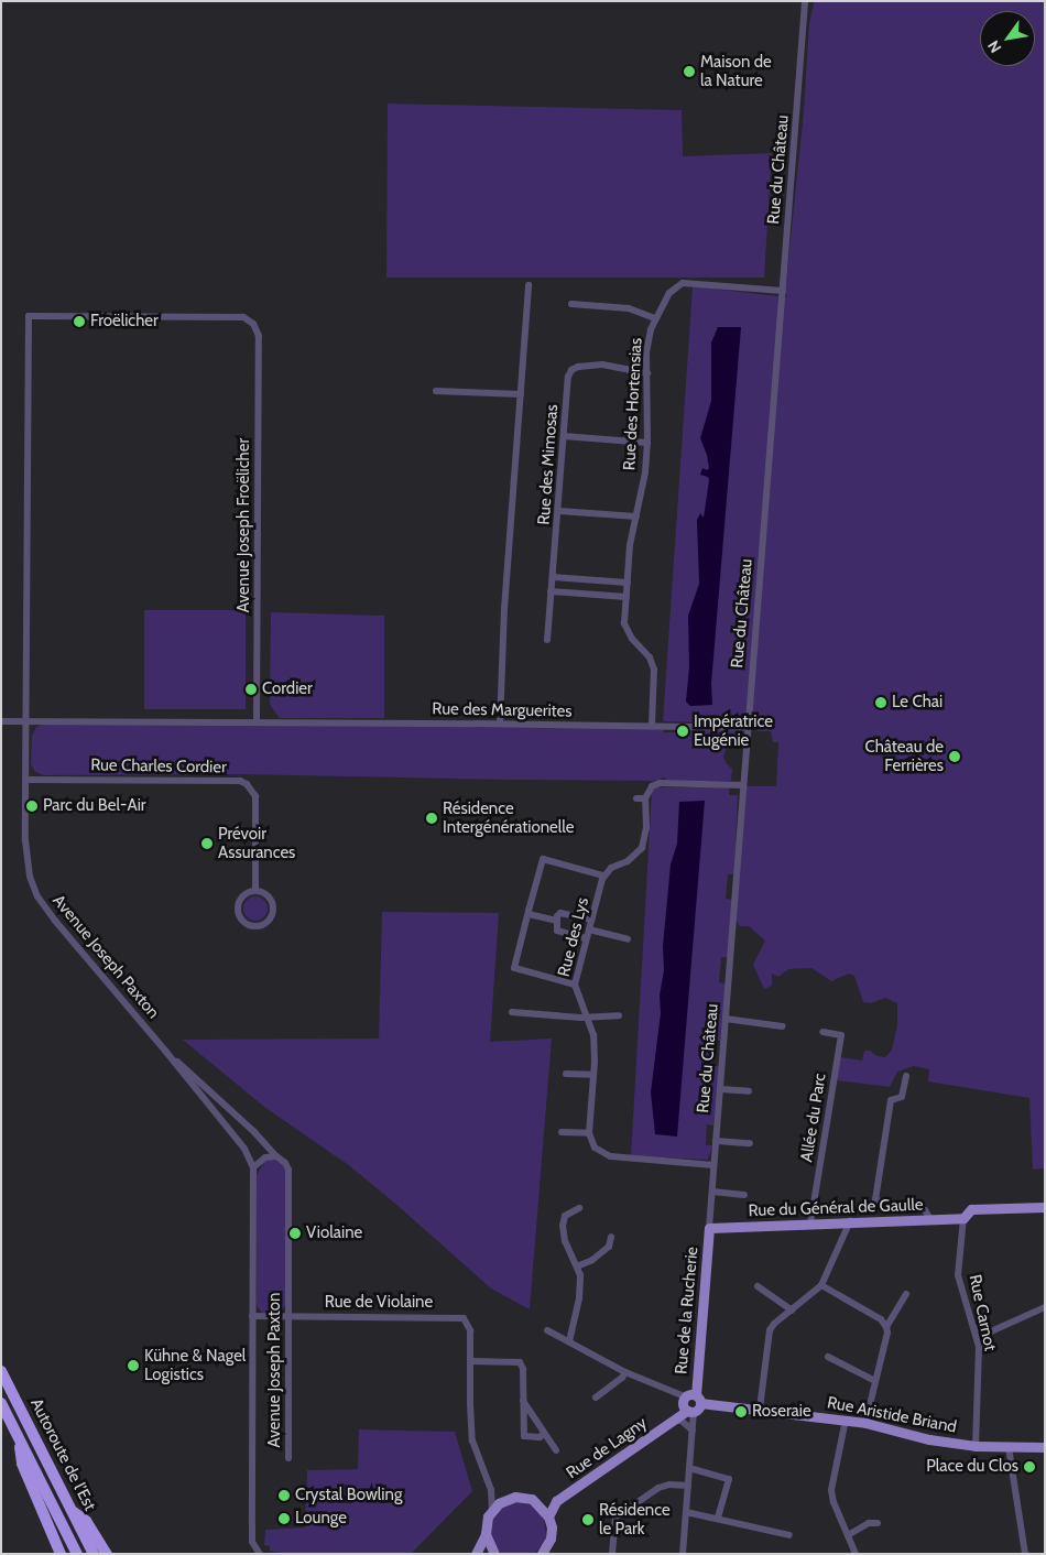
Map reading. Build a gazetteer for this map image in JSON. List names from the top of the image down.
{
  "streets": {
    "highway": ["Autoroute de l’Est"],
    "main road": [
      "Rue du Général de Gaulle",
      "Rue de la Rucherie",
      "Rue Aristide Briand",
      "Rue de Lagny"
    ],
    "street": [
      "Rue du Château",
      "Rue des Hortensias",
      "Rue des Mimosas",
      "Avenue Joseph Froëlicher",
      "Rue des Marguerites",
      "Rue Charles Cordier",
      "Rue des Lys",
      "Avenue Joseph Paxton",
      "Allée du Parc",
      "Rue de Violaine",
      "Rue Carnot"
    ]
  },
  "crossings": [
    ["Rue du Château", "Rue des Hortensias"],
    ["Rue du Château", "Rue des Marguerites"],
    ["Rue du Château", "Rue du Général de Gaulle"],
    ["Rue du Château", "Rue de la Rucherie"],
    ["Rue des Hortensias", "Rue des Mimosas"],
    ["Rue des Hortensias", "Rue des Marguerites"],
    ["Avenue Joseph Froëlicher", "Rue des Marguerites"],
    ["Avenue Joseph Froëlicher", "Avenue Joseph Paxton"],
    ["Rue Charles Cordier", "Avenue Joseph Paxton"],
    ["Avenue Joseph Paxton", "Rue de Violaine"],
    ["Allée du Parc", "Rue du Général de Gaulle"],
    ["Rue du Général de Gaulle", "Rue de la Rucherie"],
    ["Rue du Général de Gaulle", "Rue Carnot"],
    ["Rue de la Rucherie", "Rue Aristide Briand"],
    ["Rue de la Rucherie", "Rue de Lagny"],
    ["Rue Carnot", "Rue Aristide Briand"],
    ["Rue Aristide Briand", "Rue de Lagny"]
  ],
  "places": [
    "Maison de la Nature",
    "Froëlicher",
    "Cordier",
    "Le Chai",
    "Impératrice Eugénie",
    "Château de Ferrières",
    "Parc du Bel-Air",
    "Résidence Intergénérationelle",
    "Prévoir Assurances",
    "Violaine",
    "Kühne & Nagel Logistics",
    "Roseraie",
    "Place du Clos",
    "Crystal Bowling",
    "Lounge",
    "Résidence le Park"
  ],
  "north": "bottom left"
}
